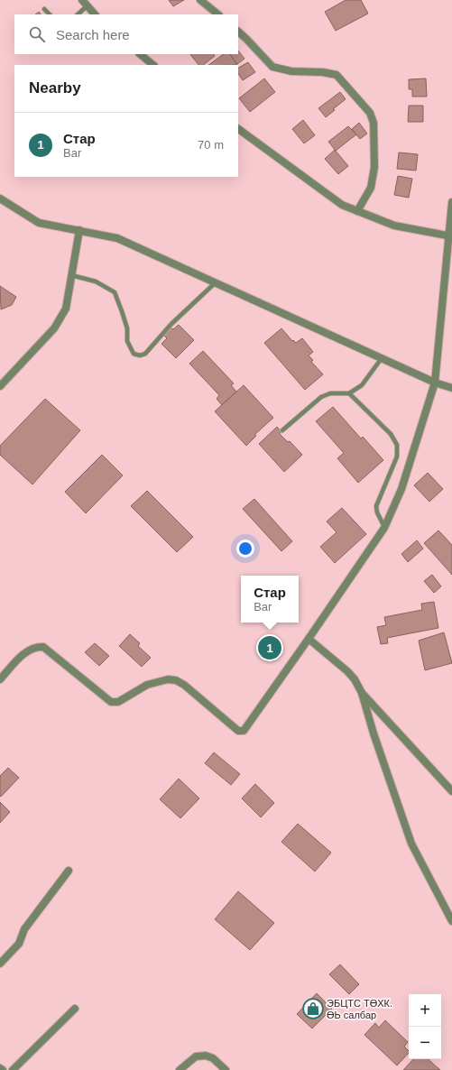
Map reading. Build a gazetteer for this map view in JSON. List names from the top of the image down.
{
  "places": {
    "shop": ["ЭБЦТС ТӨХК. ӨЬ салбар"]
  },
  "page": {
    "search": "Search here",
    "heading": "Nearby",
    "list": [
      {
        "mark": "1",
        "name": "Стар",
        "note": "Bar",
        "value": "70 m"
      }
    ],
    "popup": ["Стар", "Bar"],
    "pins": "1",
    "map_buttons": ["+", "−"]
  }
}
